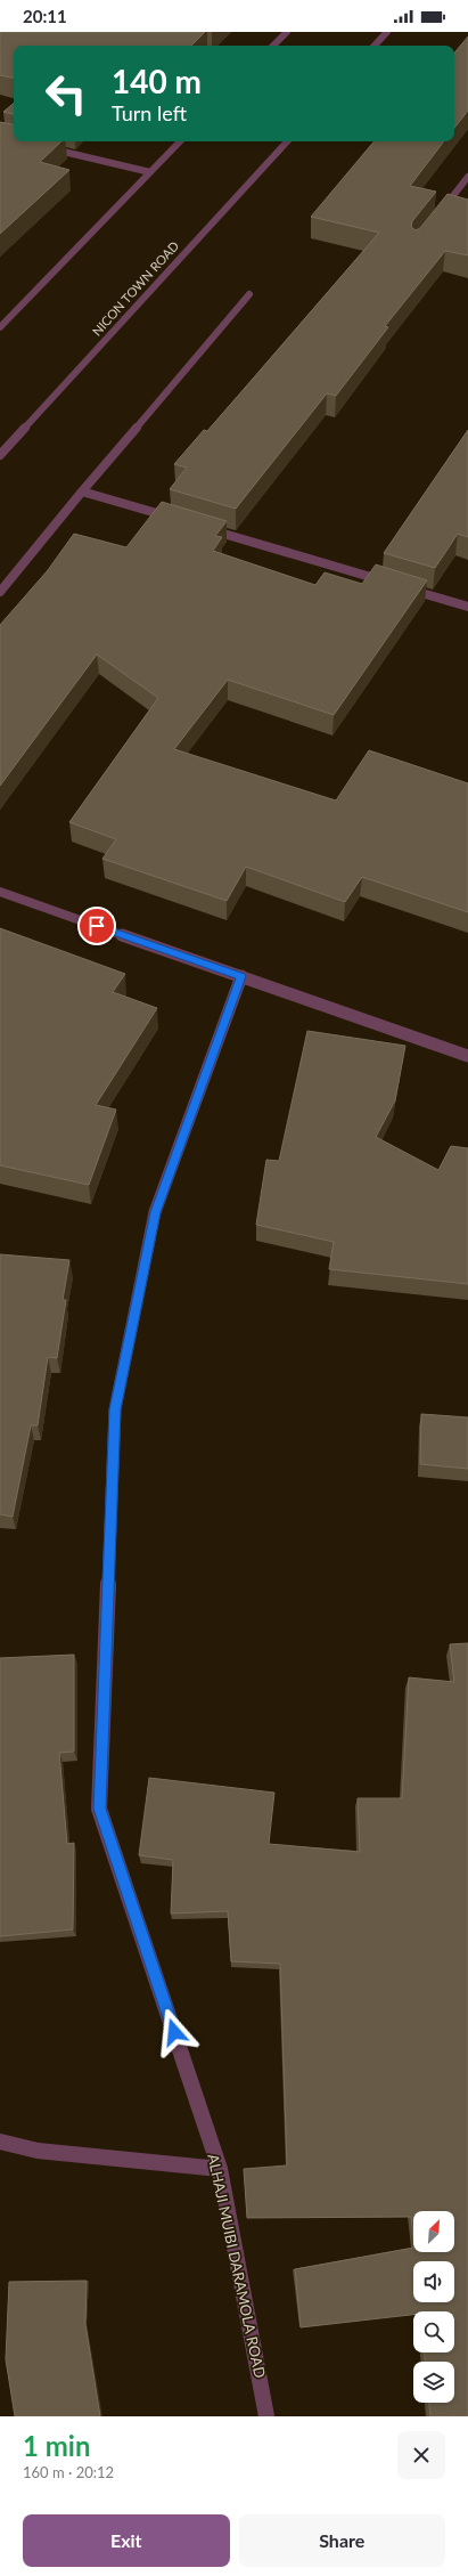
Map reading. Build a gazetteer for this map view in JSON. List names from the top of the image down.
{
  "streets": {
    "street": ["NICON TOWN ROAD", "ALHAJI MUIBI DARAMOLA ROAD"]
  },
  "north": "top right",
  "page": {
    "status": "20:11",
    "turn": ["140 m", "Turn left"],
    "heading": ["1 min", "160 m · 20:12"],
    "buttons": ["Exit", "Share"]
  }
}
